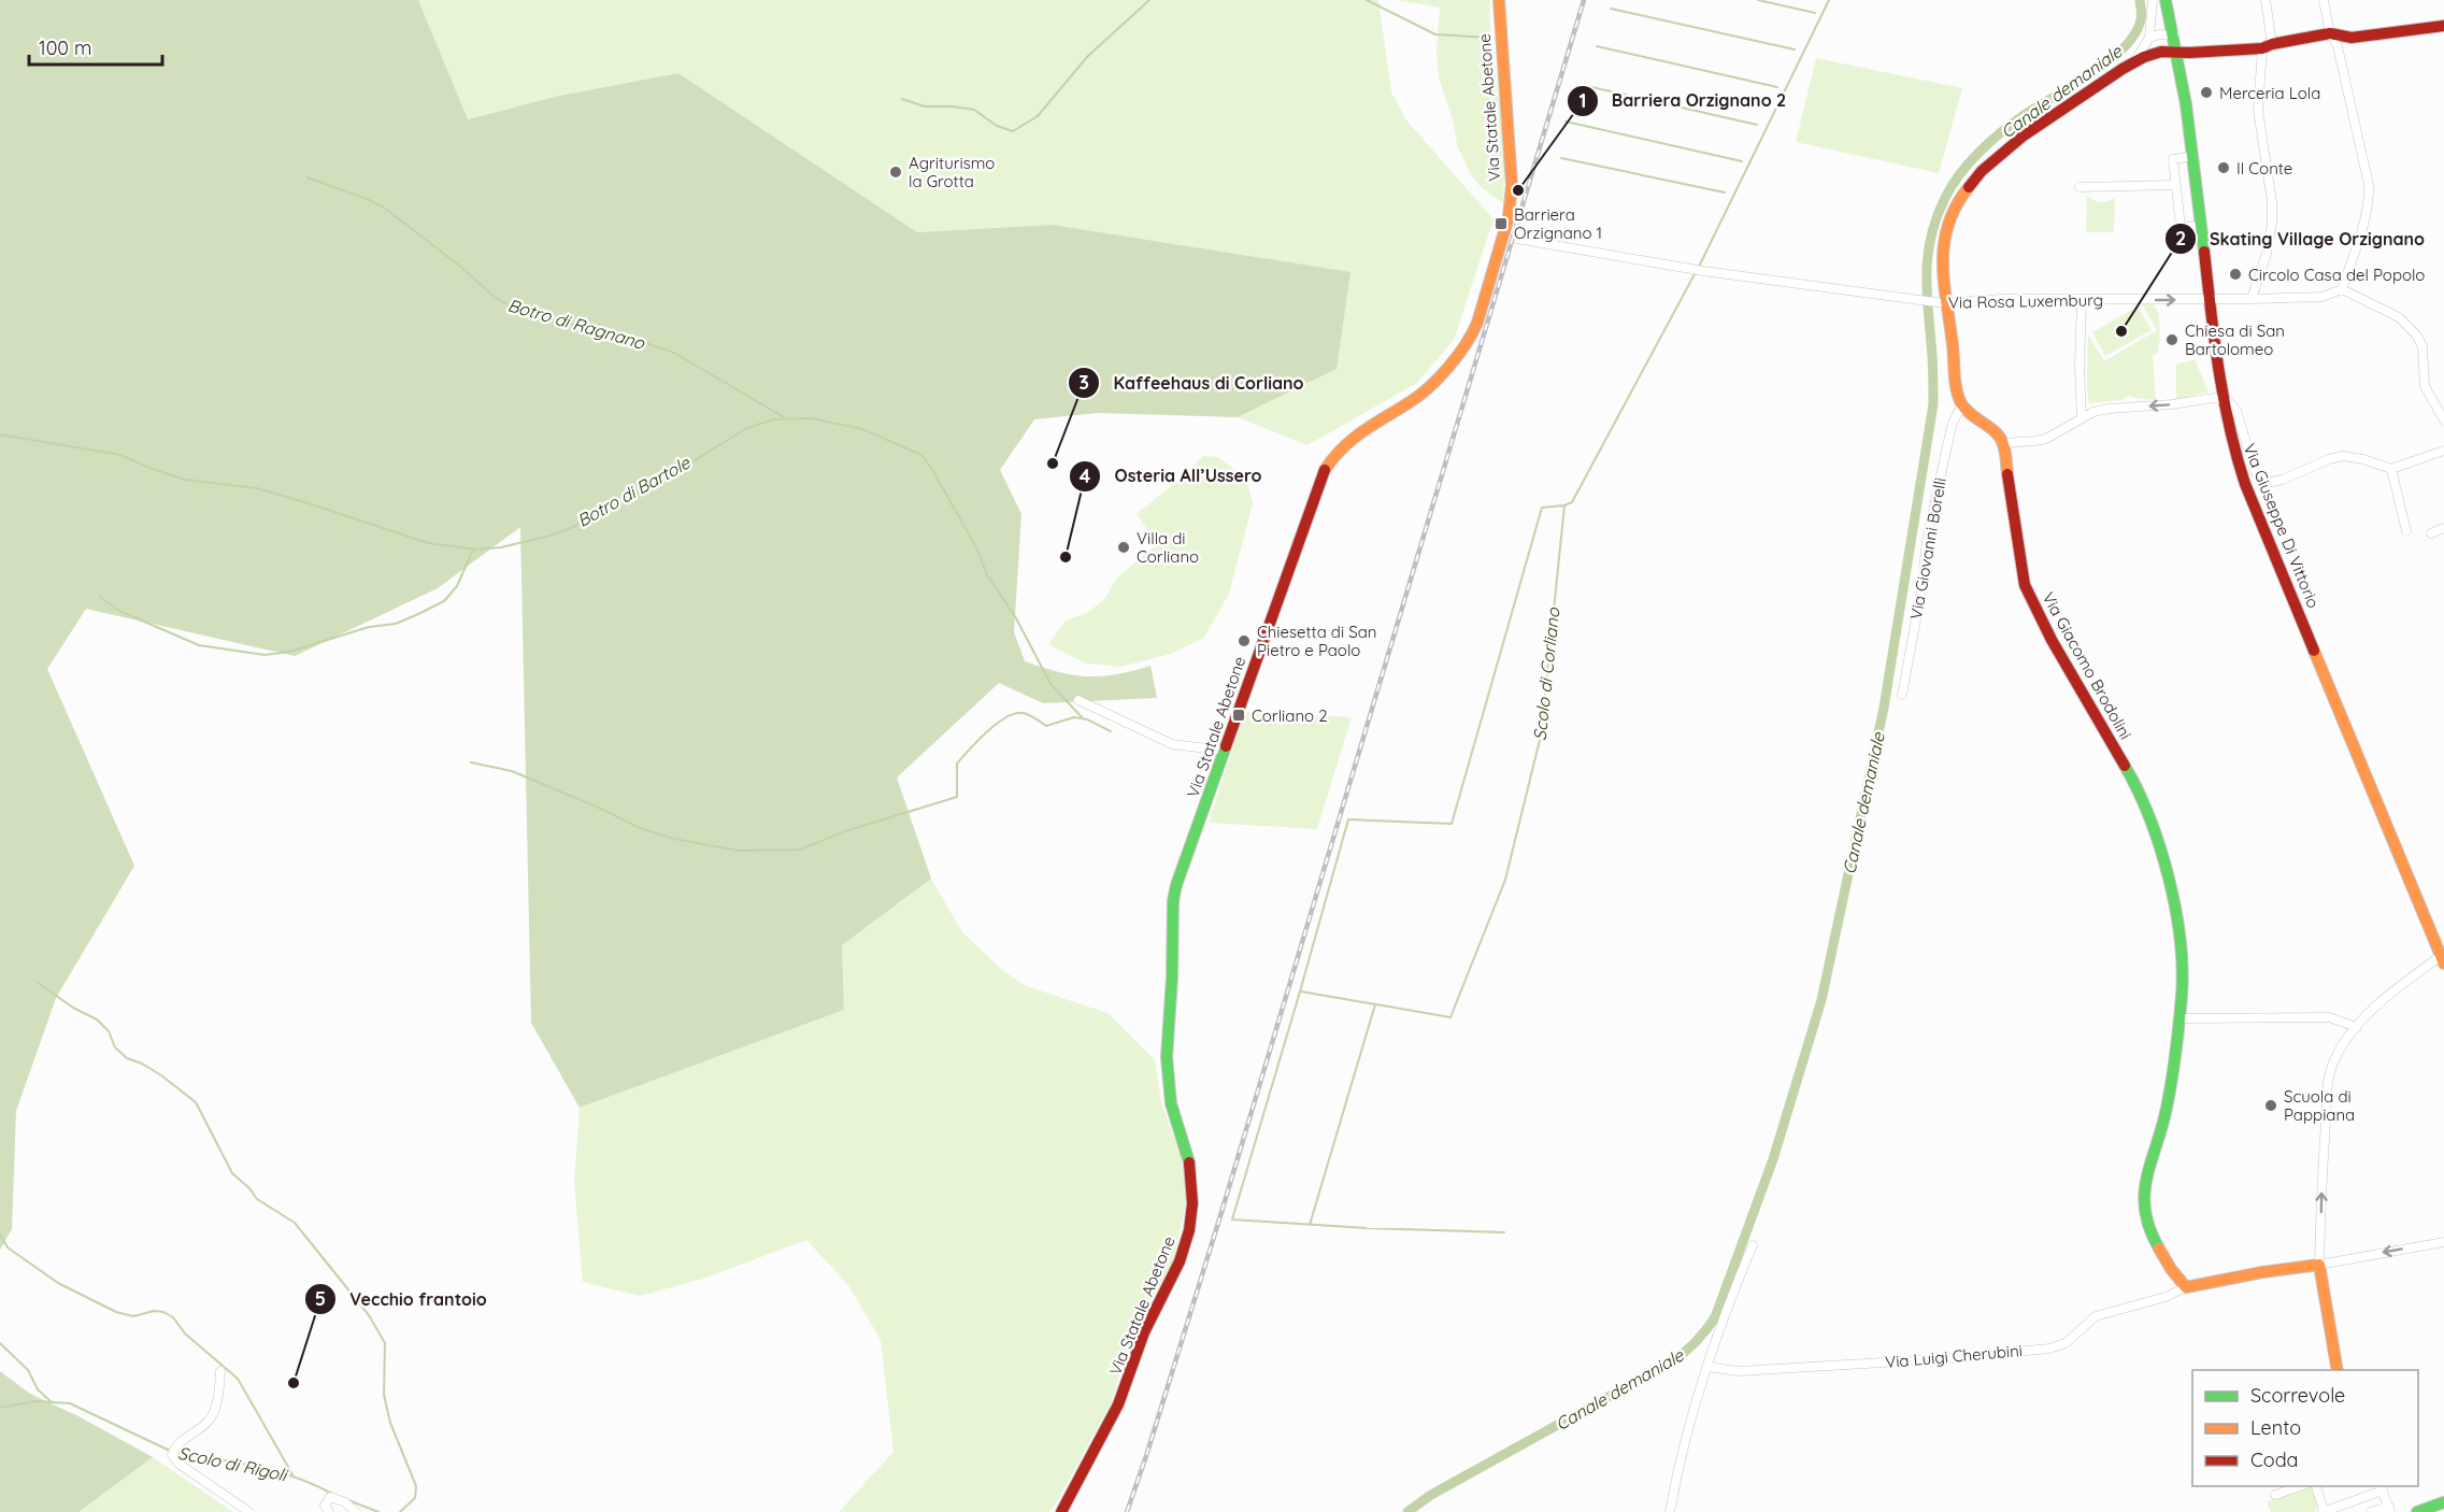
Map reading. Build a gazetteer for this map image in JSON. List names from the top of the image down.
{
  "streets": {
    "main road": ["Via Statale Abetone", "Via Giuseppe Di Vittorio", "Via Giacomo Brodolini"],
    "street": ["Via Rosa Luxemburg", "Via Giovanni Borelli", "Via Luigi Cherubini"]
  },
  "crossings": [
    ["Via Rosa Luxemburg", "Via Giuseppe Di Vittorio"],
    ["Via Giacomo Brodolini", "Via Luigi Cherubini"]
  ],
  "water": [
    "Canale demaniale",
    "Botro di Ragnano",
    "Botro di Bartole",
    "Scolo di Corliano",
    "Scolo di Rigoli"
  ],
  "places": {
    "other": [
      "Merceria Lola",
      "Il Conte",
      "Agriturismo la Grotta",
      "Barriera Orzignano 2",
      "Circolo Casa del Popolo",
      "Skating Village Orzignano",
      "Chiesa di San Bartolomeo",
      "Kaffeehaus di Corliano",
      "Villa di Corliano",
      "Osteria All’Ussero",
      "Chiesetta di San Pietro e Paolo",
      "Scuola di Pappiana",
      "Vecchio frantoio"
    ],
    "transit": ["Barriera Orzignano 1", "Corliano 2"]
  },
  "legend": ["Scorrevole", "Lento", "Coda"],
  "scale_bar": "100 m"
}
